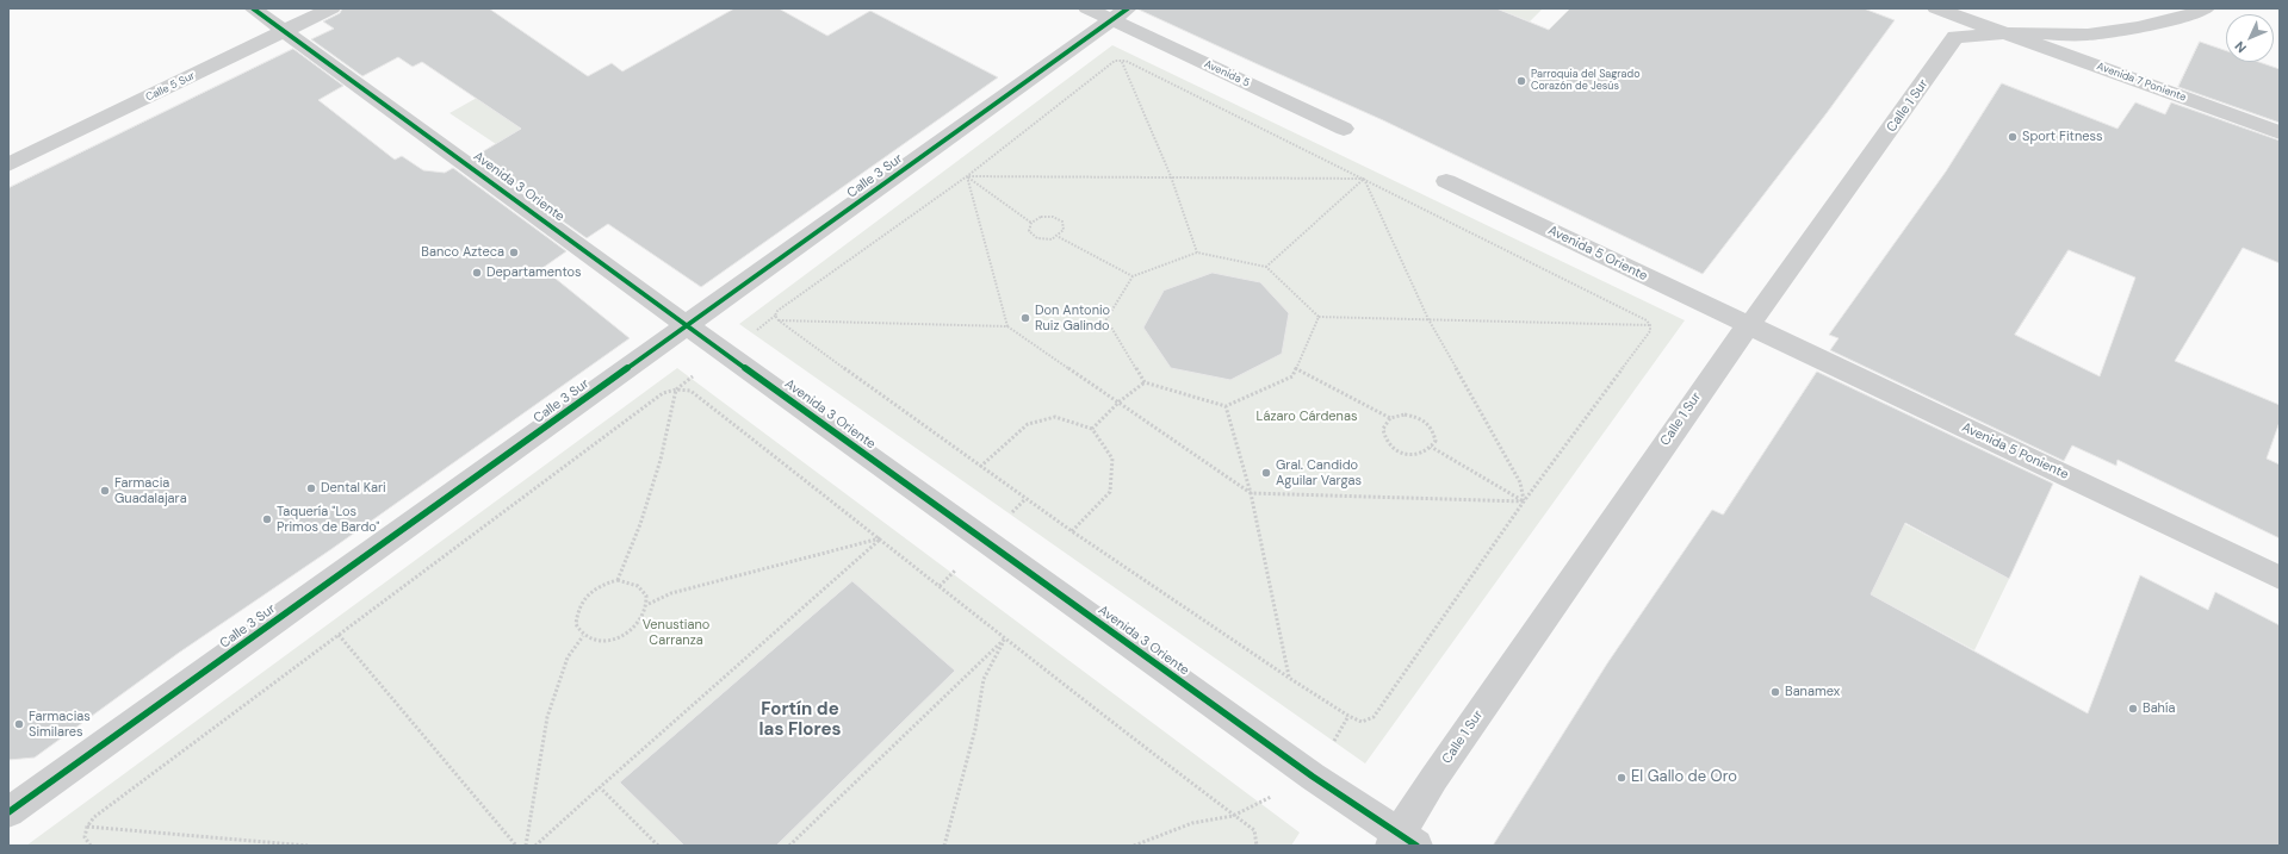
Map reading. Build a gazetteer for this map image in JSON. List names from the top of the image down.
{
  "streets": {
    "street": [
      "Avenida 5",
      "Avenida 7 Poniente",
      "Calle 5 Sur",
      "Calle 1 Sur",
      "Calle 3 Sur",
      "Avenida 3 Oriente",
      "Avenida 5 Oriente",
      "Avenida 5 Poniente"
    ]
  },
  "crossings": [
    ["Avenida 5", "Calle 3 Sur"],
    ["Avenida 7 Poniente", "Calle 1 Sur"],
    ["Calle 5 Sur", "Avenida 3 Oriente"],
    ["Calle 1 Sur", "Avenida 3 Oriente"],
    ["Calle 1 Sur", "Avenida 5 Oriente"],
    ["Calle 1 Sur", "Avenida 5 Poniente"],
    ["Calle 3 Sur", "Avenida 3 Oriente"],
    ["Avenida 5 Oriente", "Avenida 5 Poniente"]
  ],
  "districts": ["Fortín de las Flores"],
  "parks": ["Lázaro Cárdenas", "Venustiano Carranza"],
  "places": [
    "Parroquia del Sagrado Corazón de Jesús",
    "Sport Fitness",
    "Banco Azteca",
    "Departamentos",
    "Don Antonio Ruiz Galindo",
    "Gral. Candido Aguilar Vargas",
    "Dental Kari",
    "Farmacia Guadalajara",
    "Taquería \"Los Primos de Bardo\"",
    "Banamex",
    "Bahía",
    "Farmacias Similares",
    "El Gallo de Oro"
  ],
  "north": "bottom left"
}
